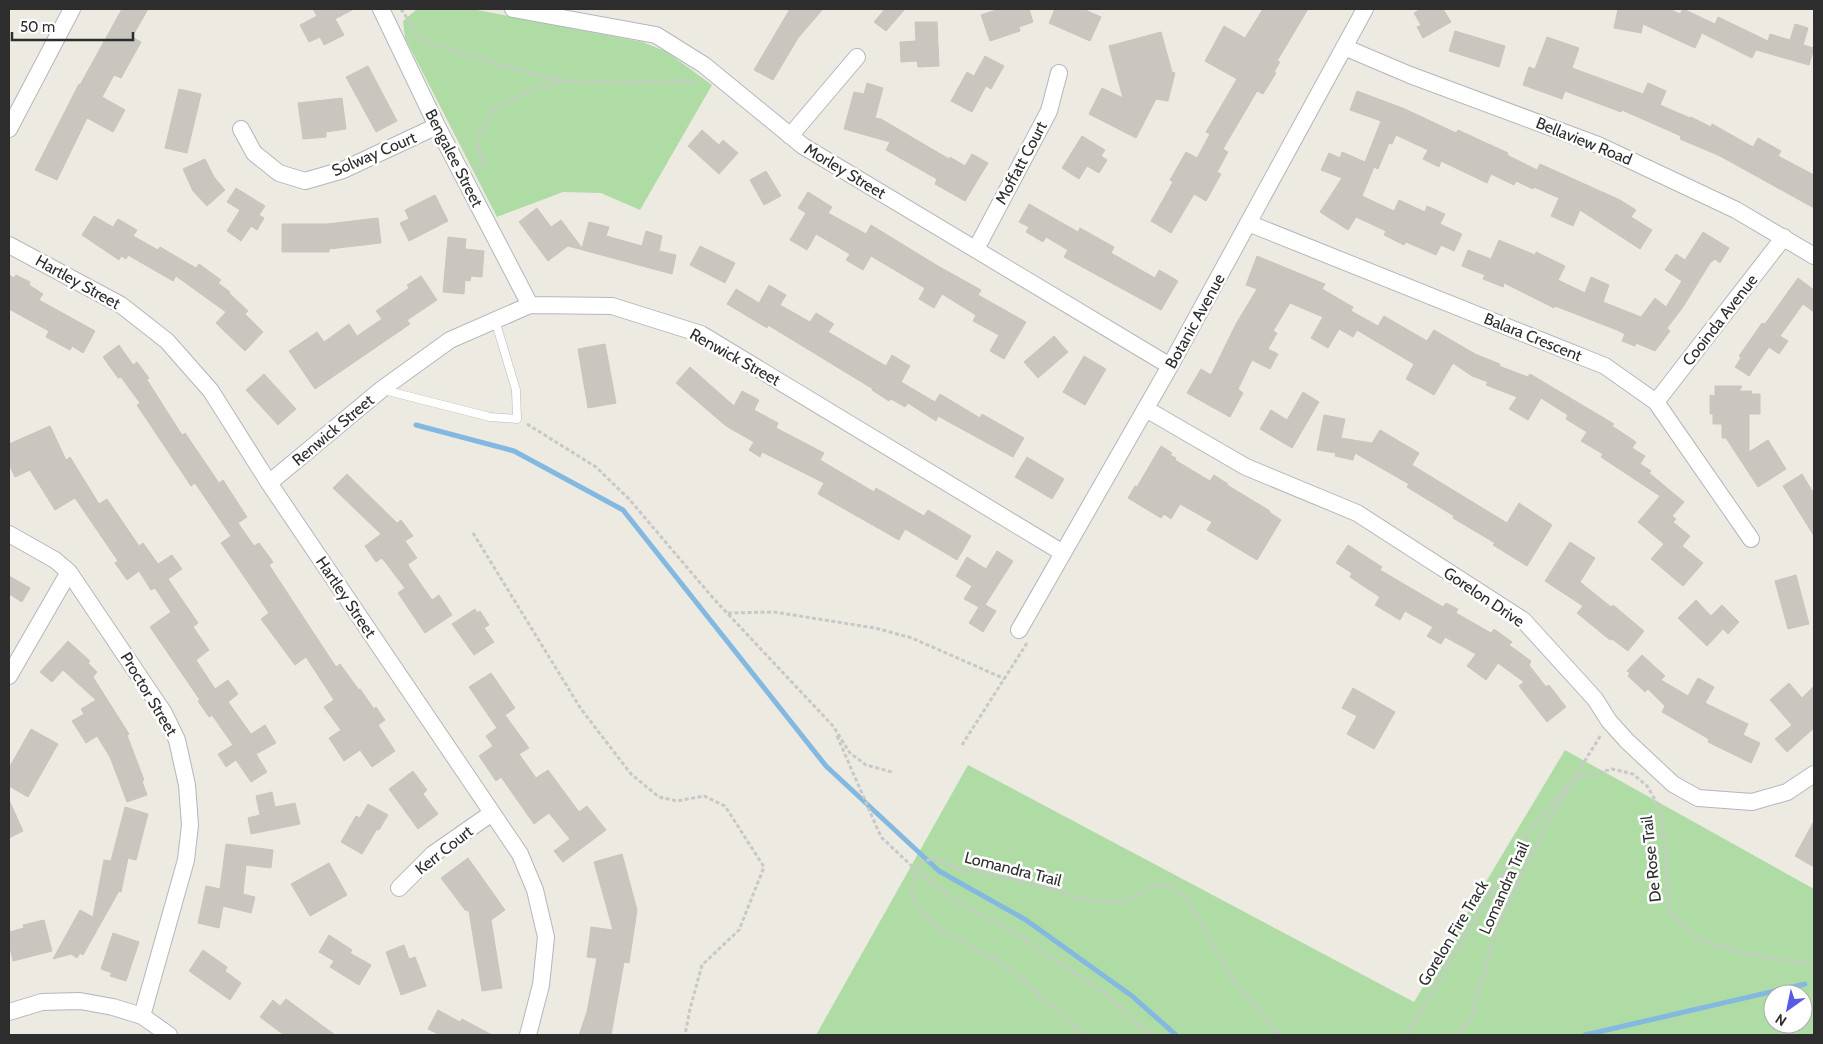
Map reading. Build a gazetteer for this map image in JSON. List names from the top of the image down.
{
  "streets": {
    "street": [
      "Bellaview Road",
      "Solway Court",
      "Bengalee Street",
      "Moffatt Court",
      "Morley Street",
      "Hartley Street",
      "Cooinda Avenue",
      "Botanic Avenue",
      "Balara Crescent",
      "Renwick Street",
      "Gorelon Drive",
      "Proctor Street",
      "Kerr Court"
    ],
    "path": ["De Rose Trail", "Lomandra Trail", "Gorelon Fire Track"]
  },
  "crossings": [
    ["Bellaview Road", "Cooinda Avenue"],
    ["Bellaview Road", "Botanic Avenue"],
    ["Solway Court", "Bengalee Street"],
    ["Bengalee Street", "Renwick Street"],
    ["Moffatt Court", "Morley Street"],
    ["Morley Street", "Botanic Avenue"],
    ["Hartley Street", "Renwick Street"],
    ["Hartley Street", "Kerr Court"],
    ["Cooinda Avenue", "Balara Crescent"],
    ["Botanic Avenue", "Balara Crescent"],
    ["Botanic Avenue", "Renwick Street"],
    ["Botanic Avenue", "Gorelon Drive"],
    ["Gorelon Drive", "Gorelon Fire Track"],
    ["De Rose Trail", "Lomandra Trail"],
    ["De Rose Trail", "Gorelon Fire Track"],
    ["Lomandra Trail", "Gorelon Fire Track"]
  ],
  "scale_bar": "50 m",
  "north": "bottom left"
}
